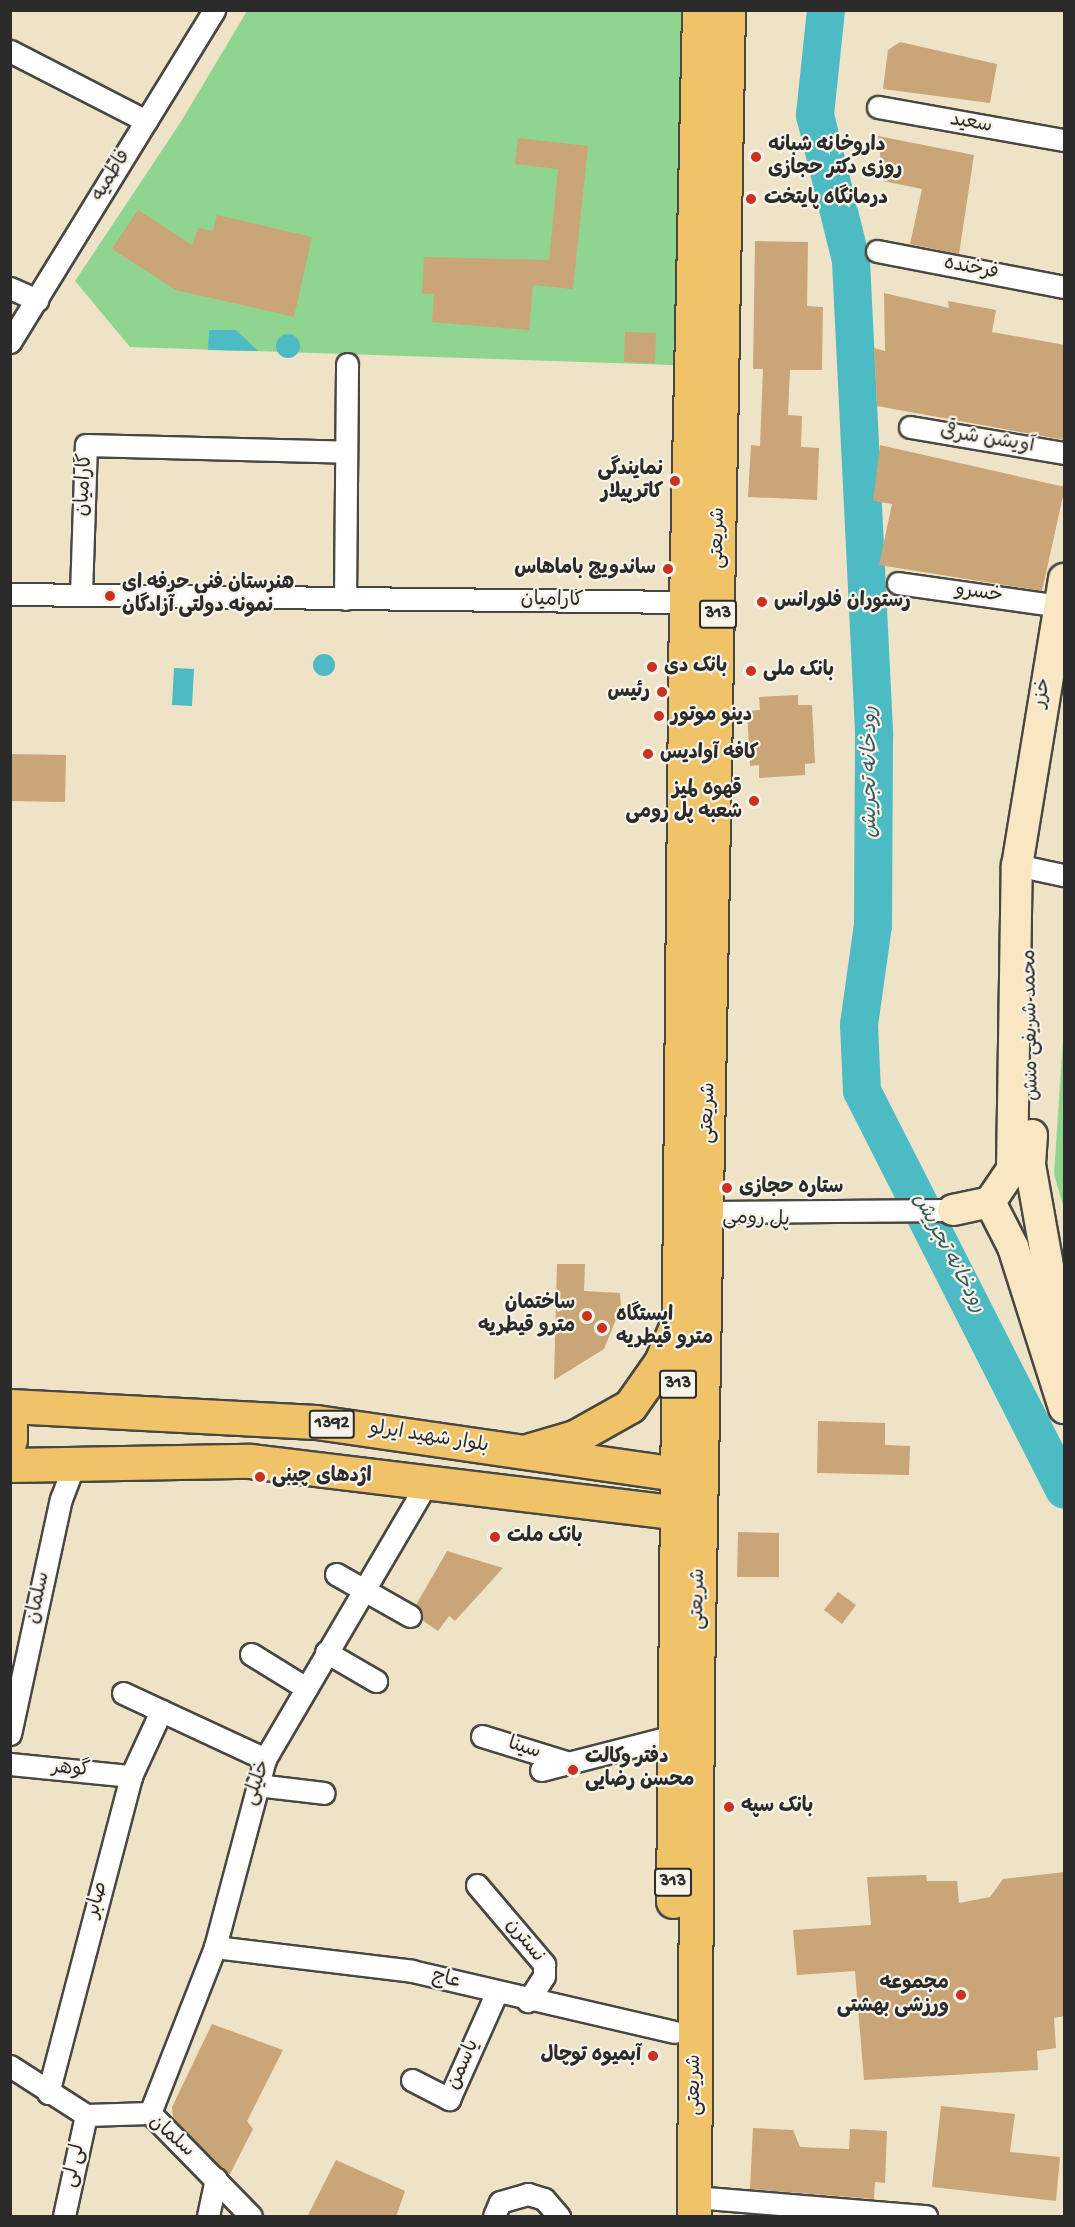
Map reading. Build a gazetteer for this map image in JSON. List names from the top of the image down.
{
  "streets": {
    "main road": [
      "شریعتی",
      "313",
      "1392",
      "بلوار شهید ایرلو"
    ],
    "street": [
      "سعید",
      "فاطمیه",
      "فرخنده",
      "آویشن شرقی",
      "کارامیان",
      "خسرو",
      "خزر",
      "محمد شریفی منش",
      "پل رومی",
      "سلمان",
      "سینا",
      "گوهر",
      "خلیلی",
      "صابر",
      "نسترن",
      "عاج",
      "یاسمن",
      "لی لی"
    ]
  },
  "crossings": [
    ["کارامیان", "شریعتی"],
    ["شریعتی", "پل رومی"],
    ["شریعتی", "بلوار شهید ایرلو"],
    ["شریعتی", "سینا"],
    ["شریعتی", "عاج"],
    ["خسرو", "خزر"],
    ["خزر", "محمد شریفی منش"],
    ["بلوار شهید ایرلو", "سلمان"],
    ["بلوار شهید ایرلو", "خلیلی"],
    ["سلمان", "خلیلی"],
    ["سلمان", "لی لی"],
    ["گوهر", "صابر"],
    ["خلیلی", "عاج"],
    ["نسترن", "عاج"],
    ["عاج", "یاسمن"]
  ],
  "water": ["رودخانه تجریش"],
  "places": [
    "داروخانه شبانه روزی دکتر حجازی",
    "درمانگاه پایتخت",
    "نمایندگی کاترپیلار",
    "ساندویچ باماهاس",
    "هنرستان فنی حرفه ای نمونه دولتی آزادگان",
    "رستوران فلورانس",
    "بانک دی",
    "بانک ملی",
    "رئیس",
    "دینو موتور",
    "کافه آوادیس",
    "قهوه لمیز شعبه پل رومی",
    "ستاره حجازی",
    "ساختمان مترو قیطریه",
    "ایستگاه مترو قیطریه",
    "اژدهای چینی",
    "بانک ملت",
    "دفتر وکالت محسن رضایی",
    "بانک سپه",
    "مجموعه ورزشی بهشتی",
    "آبمیوه توچال"
  ]
}
